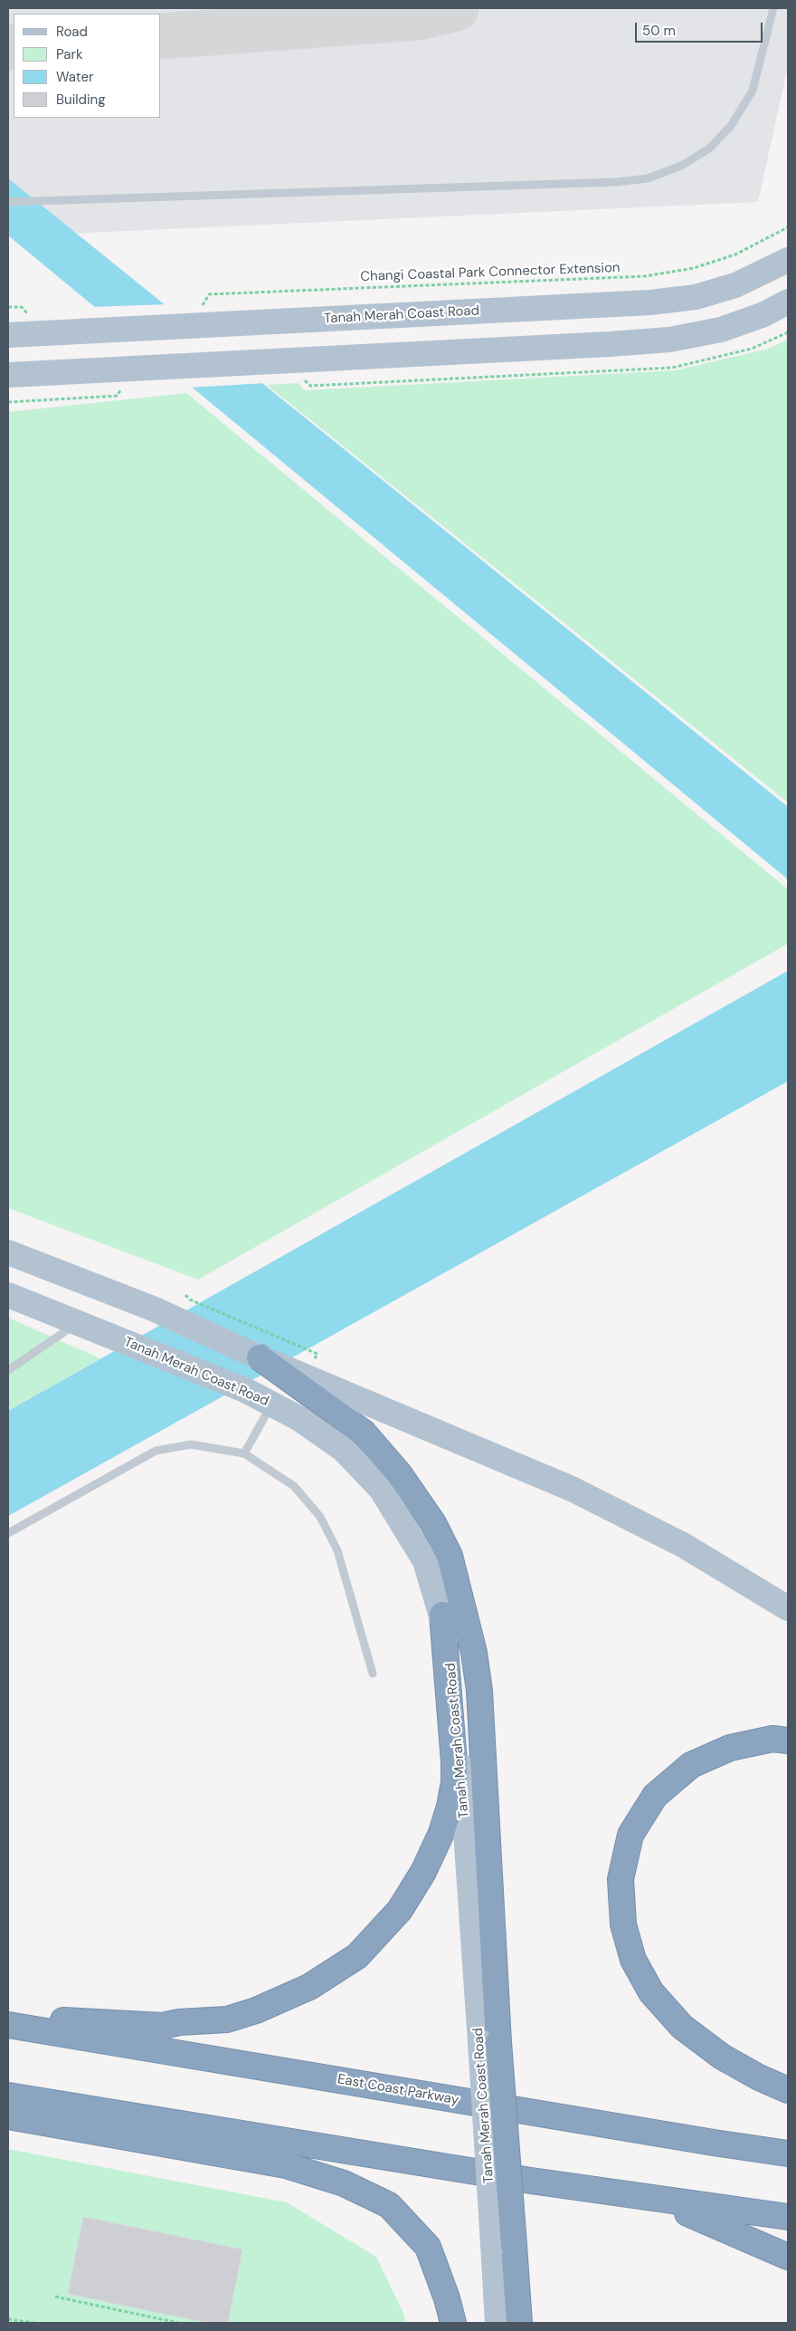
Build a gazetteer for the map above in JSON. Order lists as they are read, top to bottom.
{
  "streets": {
    "highway": ["East Coast Parkway"],
    "main road": ["Tanah Merah Coast Road"],
    "path": ["Changi Coastal Park Connector Extension"]
  },
  "legend": [
    "Road",
    "Park",
    "Water",
    "Building"
  ],
  "scale_bar": "50 m"
}
